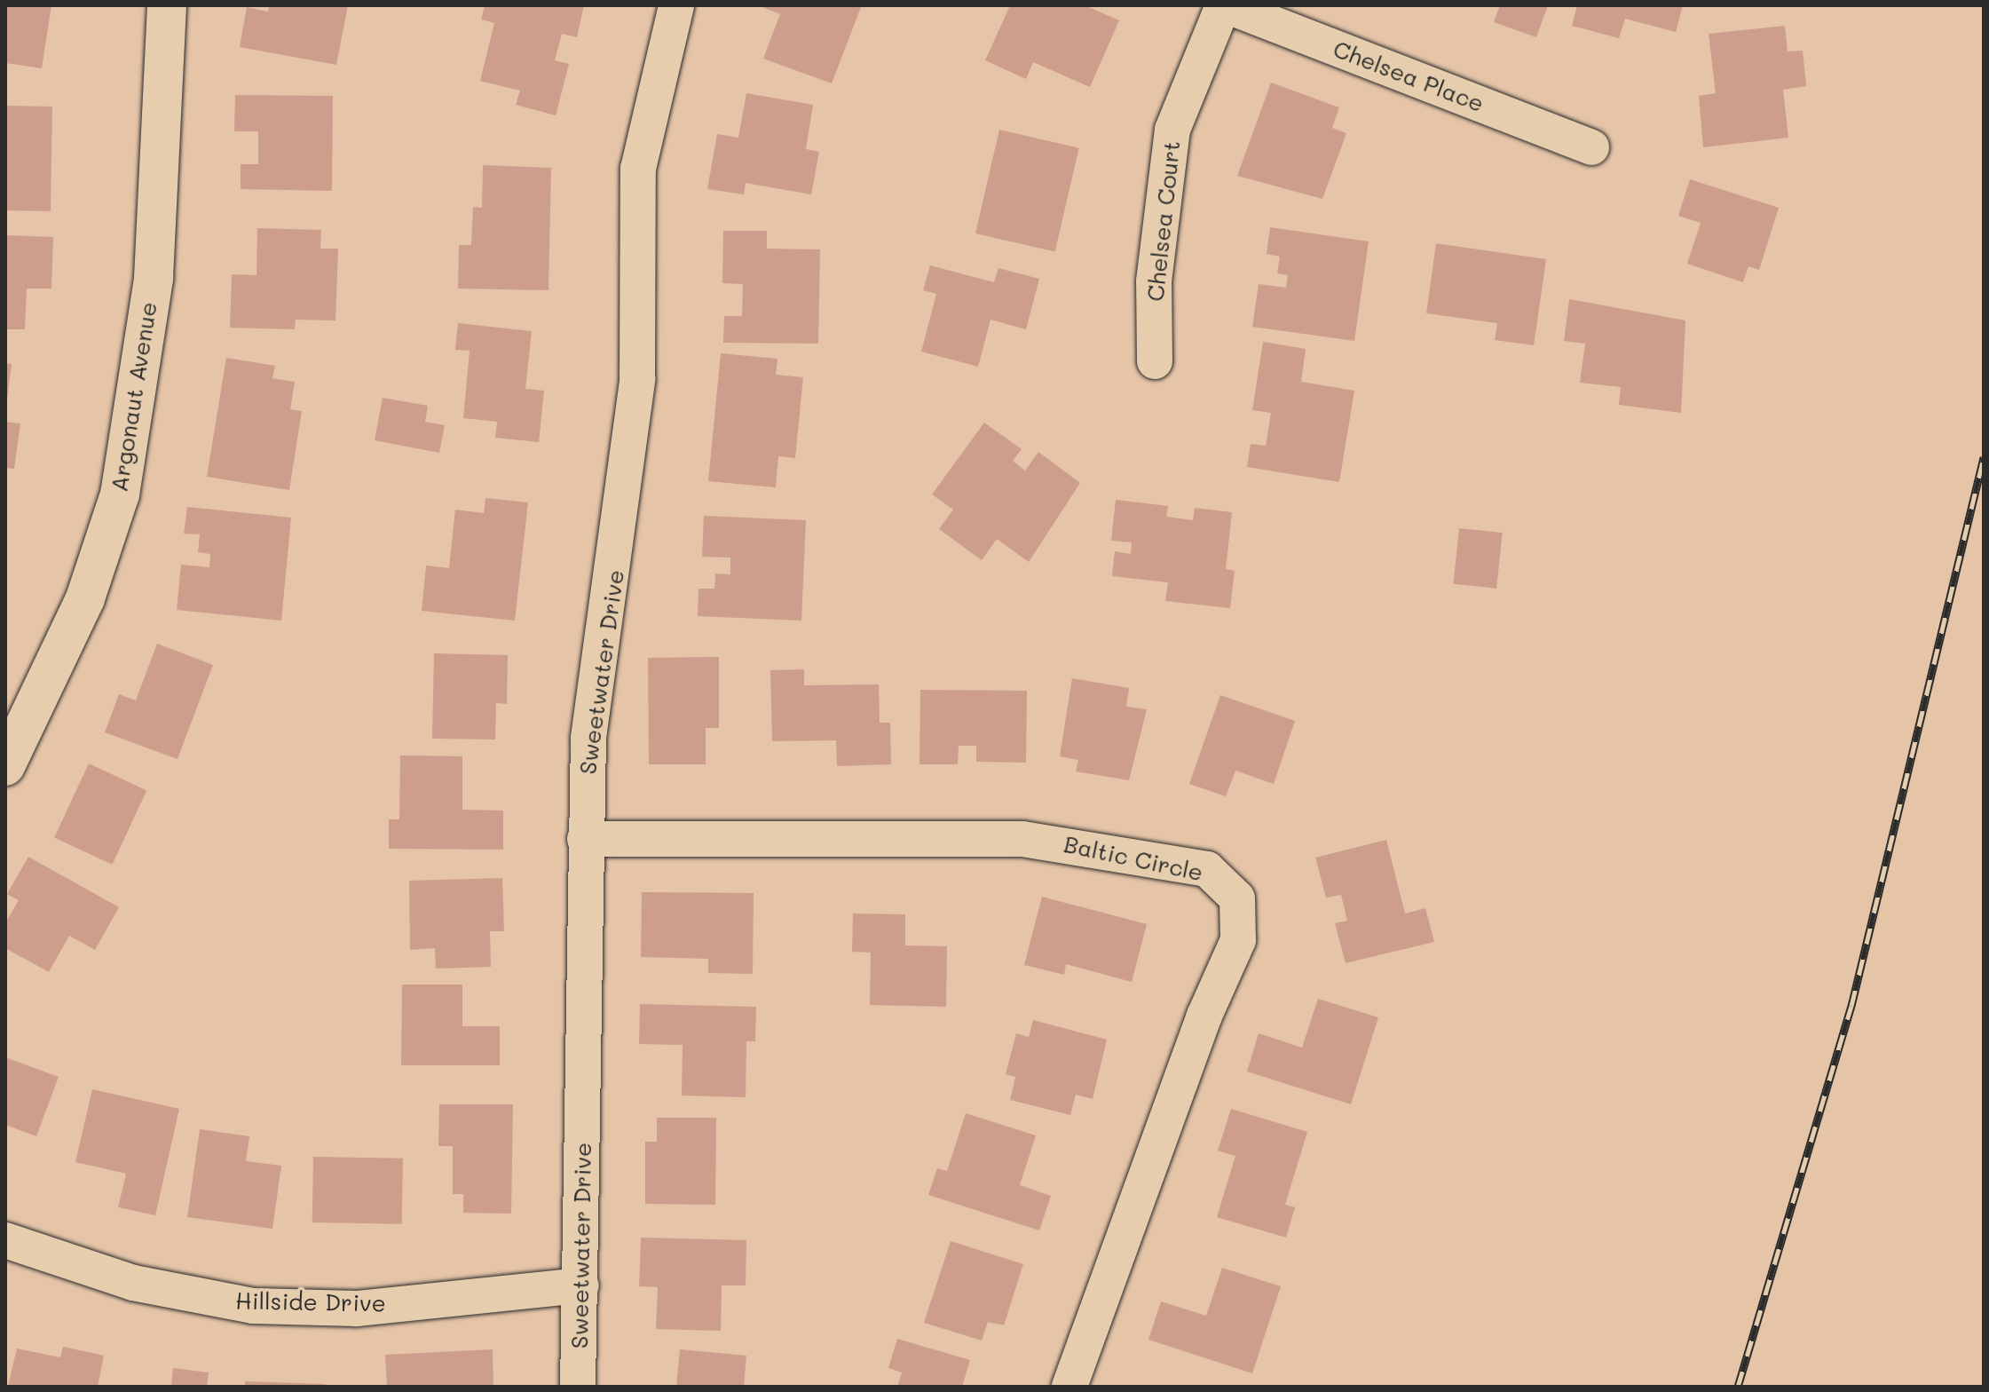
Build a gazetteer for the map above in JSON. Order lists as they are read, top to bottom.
{
  "streets": {
    "street": [
      "Chelsea Place",
      "Chelsea Court",
      "Argonaut Avenue",
      "Sweetwater Drive",
      "Baltic Circle",
      "Hillside Drive"
    ]
  },
  "crossings": [
    ["Chelsea Place", "Chelsea Court"],
    ["Sweetwater Drive", "Baltic Circle"],
    ["Sweetwater Drive", "Hillside Drive"]
  ]
}
